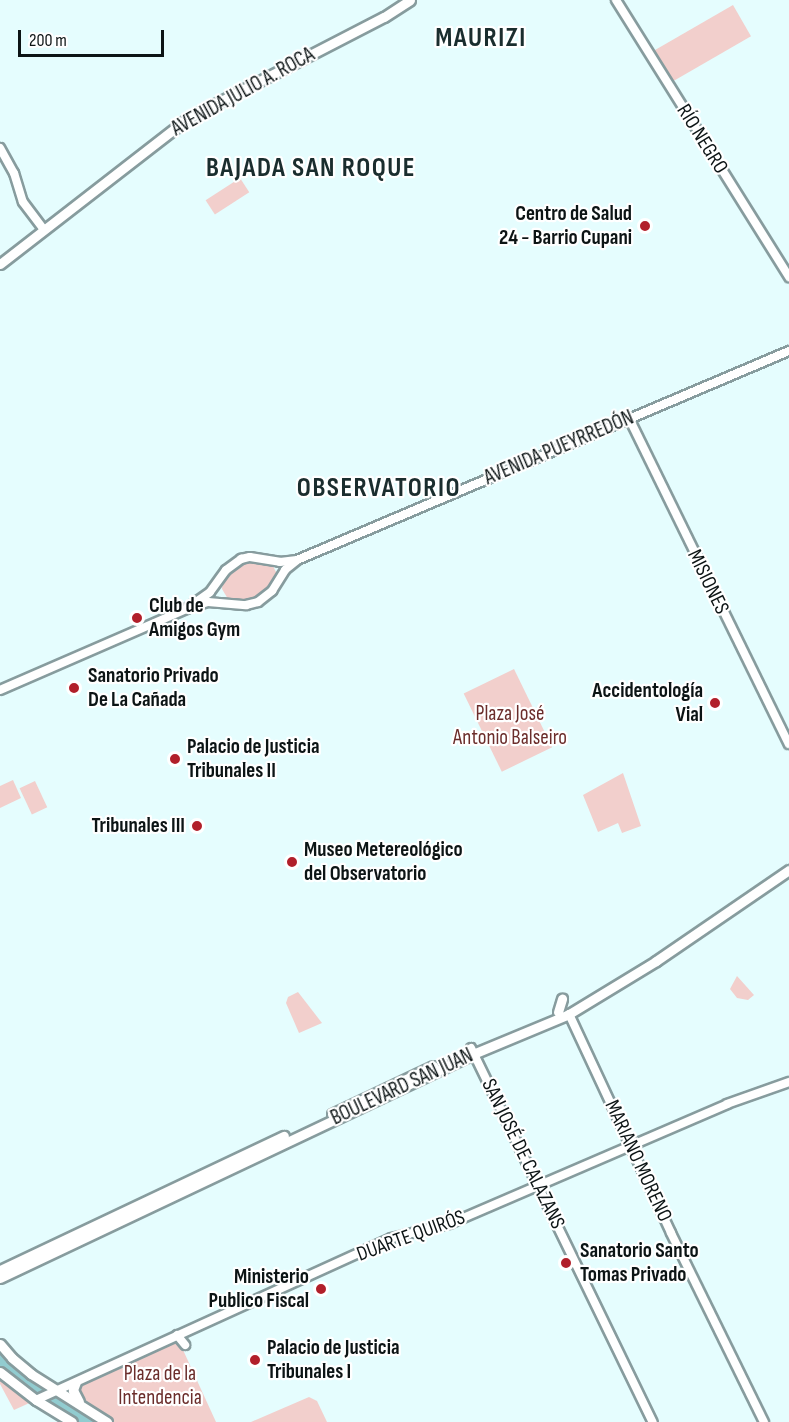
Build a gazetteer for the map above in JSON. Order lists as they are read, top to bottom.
{
  "streets": {
    "main road": [
      "AVENIDA JULIO A. ROCA",
      "RÍO NEGRO",
      "AVENIDA PUEYRREDÓN",
      "MISIONES",
      "BOULEVARD SAN JUAN",
      "SAN JOSÉ DE CALAZANS",
      "MARIANO MORENO",
      "DUARTE QUIRÓS"
    ]
  },
  "crossings": [
    ["AVENIDA PUEYRREDÓN", "MISIONES"],
    ["BOULEVARD SAN JUAN", "SAN JOSÉ DE CALAZANS"],
    ["BOULEVARD SAN JUAN", "MARIANO MORENO"],
    ["SAN JOSÉ DE CALAZANS", "DUARTE QUIRÓS"],
    ["MARIANO MORENO", "DUARTE QUIRÓS"]
  ],
  "districts": ["MAURIZI", "BAJADA SAN ROQUE", "OBSERVATORIO"],
  "parks": ["Plaza José Antonio Balseiro", "Plaza de la Intendencia"],
  "places": [
    "Centro de Salud 24 - Barrio Cupani",
    "Club de Amigos Gym",
    "Sanatorio Privado De La Cañada",
    "Accidentología Vial",
    "Palacio de Justicia Tribunales II",
    "Tribunales III",
    "Museo Metereológico del Observatorio",
    "Sanatorio Santo Tomas Privado",
    "Ministerio Publico Fiscal",
    "Palacio de Justicia Tribunales I"
  ],
  "scale_bar": "200 m"
}
